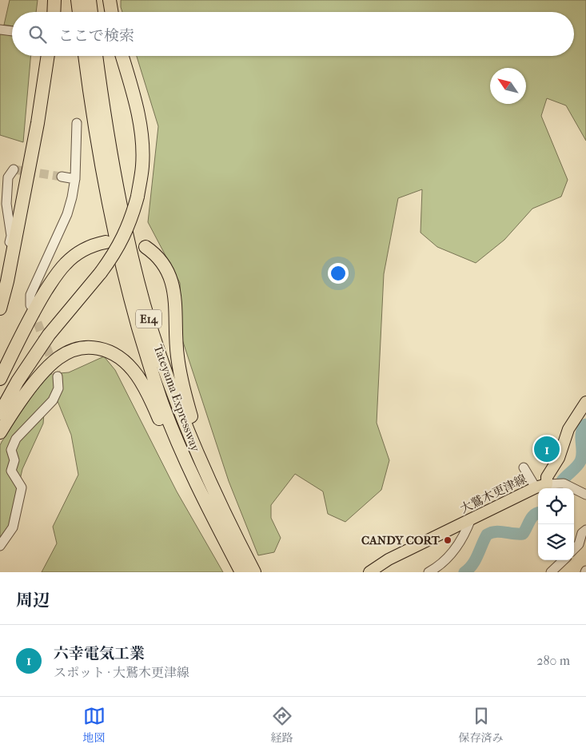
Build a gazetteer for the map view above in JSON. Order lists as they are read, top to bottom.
{
  "streets": {
    "highway": ["E14", "Tateyama Expressway"],
    "main road": ["大鷲木更津線"]
  },
  "places": ["CANDY CORT"],
  "north": "top left",
  "page": {
    "search": "ここで検索",
    "pins": "1",
    "heading": "周辺",
    "list": [
      {
        "mark": "1",
        "name": "六幸電気工業",
        "note": "スポット · 大鷲木更津線",
        "value": "280 m"
      }
    ],
    "nav": ["地図", "経路", "保存済み"]
  }
}
